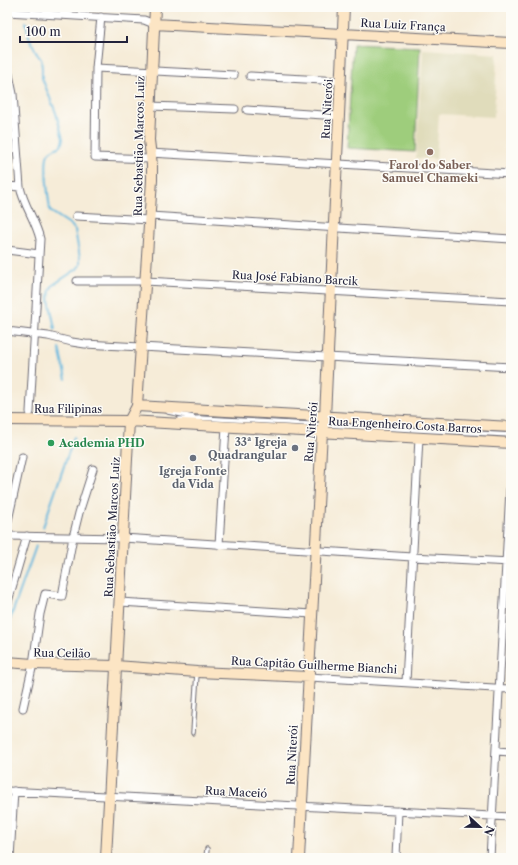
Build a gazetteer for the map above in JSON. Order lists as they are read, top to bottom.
{
  "streets": {
    "main road": [
      "Rua Luiz França",
      "Rua Niterói",
      "Rua Sebastião Marcos Luiz",
      "Rua Filipinas",
      "Rua Engenheiro Costa Barros",
      "Rua Ceilão",
      "Rua Capitão Guilherme Bianchi"
    ],
    "street": ["Rua José Fabiano Barcik", "Rua Maceió"]
  },
  "crossings": [
    ["Rua Luiz França", "Rua Niterói"],
    ["Rua Luiz França", "Rua Sebastião Marcos Luiz"],
    ["Rua Niterói", "Rua José Fabiano Barcik"],
    ["Rua Niterói", "Rua Engenheiro Costa Barros"],
    ["Rua Niterói", "Rua Capitão Guilherme Bianchi"],
    ["Rua Niterói", "Rua Maceió"],
    ["Rua Sebastião Marcos Luiz", "Rua José Fabiano Barcik"],
    ["Rua Sebastião Marcos Luiz", "Rua Filipinas"],
    ["Rua Sebastião Marcos Luiz", "Rua Engenheiro Costa Barros"],
    ["Rua Sebastião Marcos Luiz", "Rua Ceilão"],
    ["Rua Sebastião Marcos Luiz", "Rua Capitão Guilherme Bianchi"],
    ["Rua Sebastião Marcos Luiz", "Rua Maceió"],
    ["Rua Filipinas", "Rua Engenheiro Costa Barros"],
    ["Rua Ceilão", "Rua Capitão Guilherme Bianchi"]
  ],
  "places": [
    "Farol do Saber Samuel Chameki",
    "Academia PHD",
    "33ª Igreja Quadrangular",
    "Igreja Fonte da Vida"
  ],
  "scale_bar": "100 m",
  "north": "right"
}
